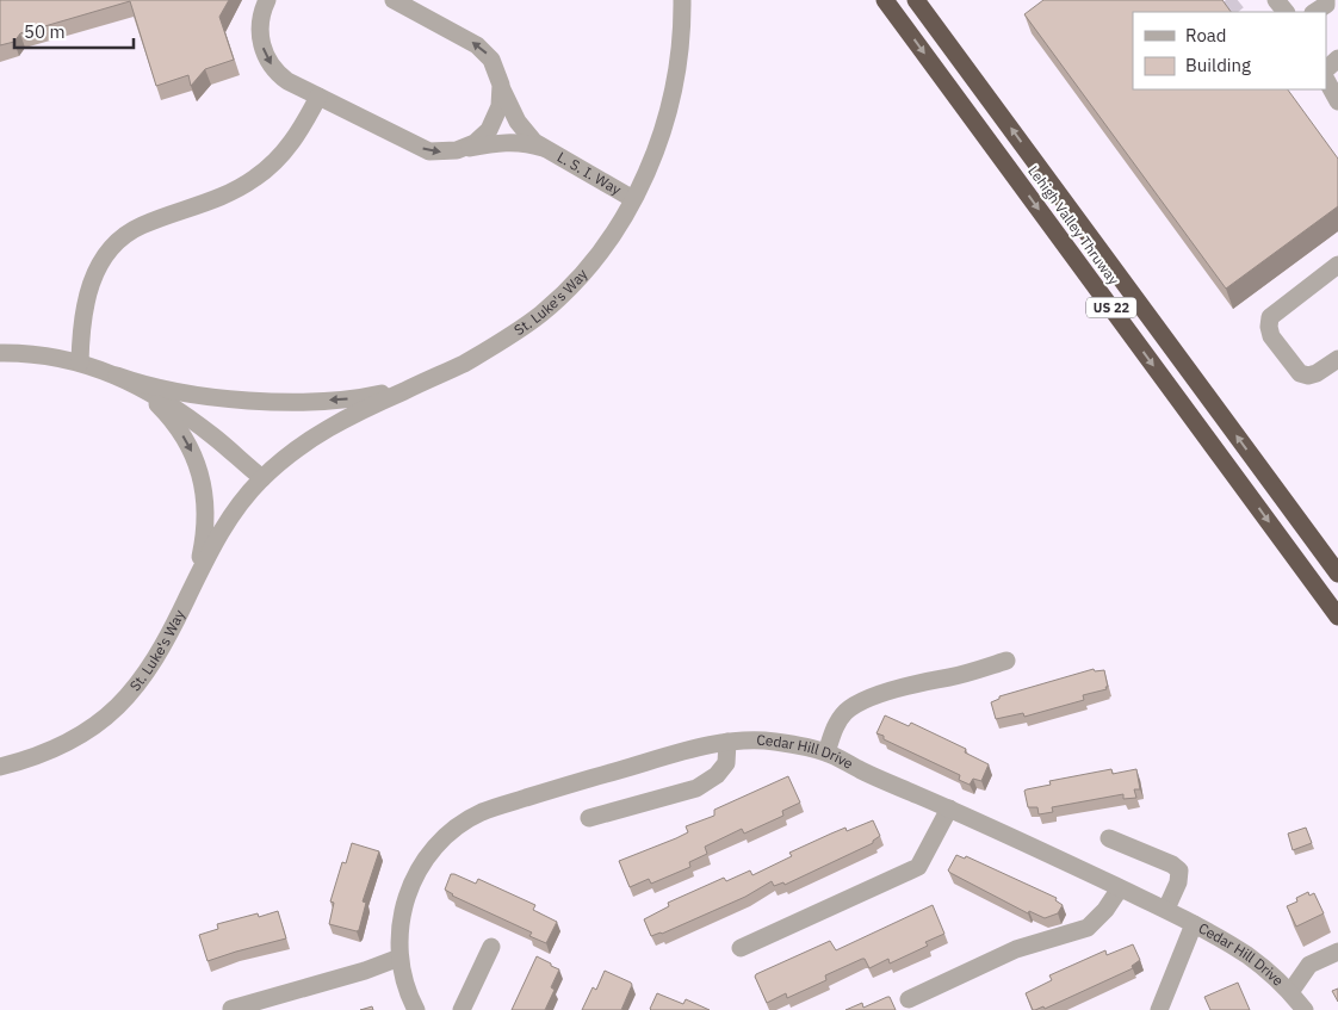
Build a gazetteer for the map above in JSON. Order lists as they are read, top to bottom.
{
  "streets": {
    "highway": ["Lehigh Valley Thruway", "US 22"],
    "street": ["L. S. I. Way", "St. Luke's Way", "Cedar Hill Drive"]
  },
  "crossings": [
    ["L. S. I. Way", "St. Luke's Way"]
  ],
  "legend": ["Road", "Building"],
  "scale_bar": "50 m"
}
